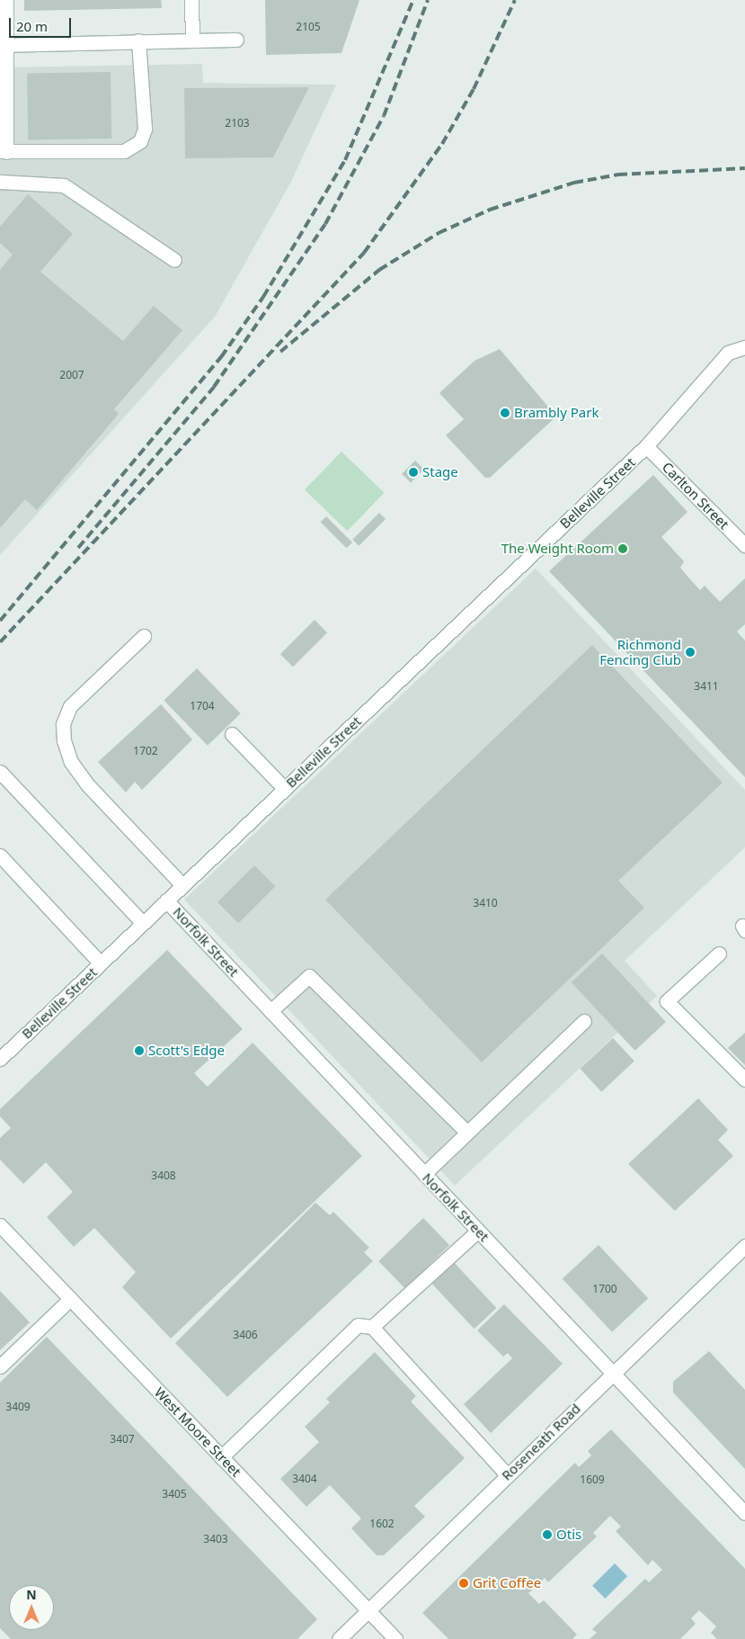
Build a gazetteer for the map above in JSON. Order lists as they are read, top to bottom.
{
  "streets": {
    "street": [
      "Belleville Street",
      "Carlton Street",
      "Norfolk Street",
      "West Moore Street",
      "Roseneath Road"
    ]
  },
  "crossings": [
    ["Belleville Street", "Carlton Street"],
    ["Belleville Street", "Norfolk Street"],
    ["Norfolk Street", "Roseneath Road"],
    ["West Moore Street", "Roseneath Road"]
  ],
  "places": [
    "Brambly Park",
    "Stage",
    "The Weight Room",
    "Richmond Fencing Club",
    "Scott's Edge",
    "Otis",
    "Grit Coffee"
  ],
  "house_numbers": [
    "2105",
    "2103",
    "2007",
    "3411",
    "1704",
    "1702",
    "3410",
    "3408",
    "1700",
    "3406",
    "3409",
    "3407",
    "3404",
    "1609",
    "3405",
    "1602",
    "3403"
  ],
  "scale_bar": "20 m",
  "north": "top"
}
